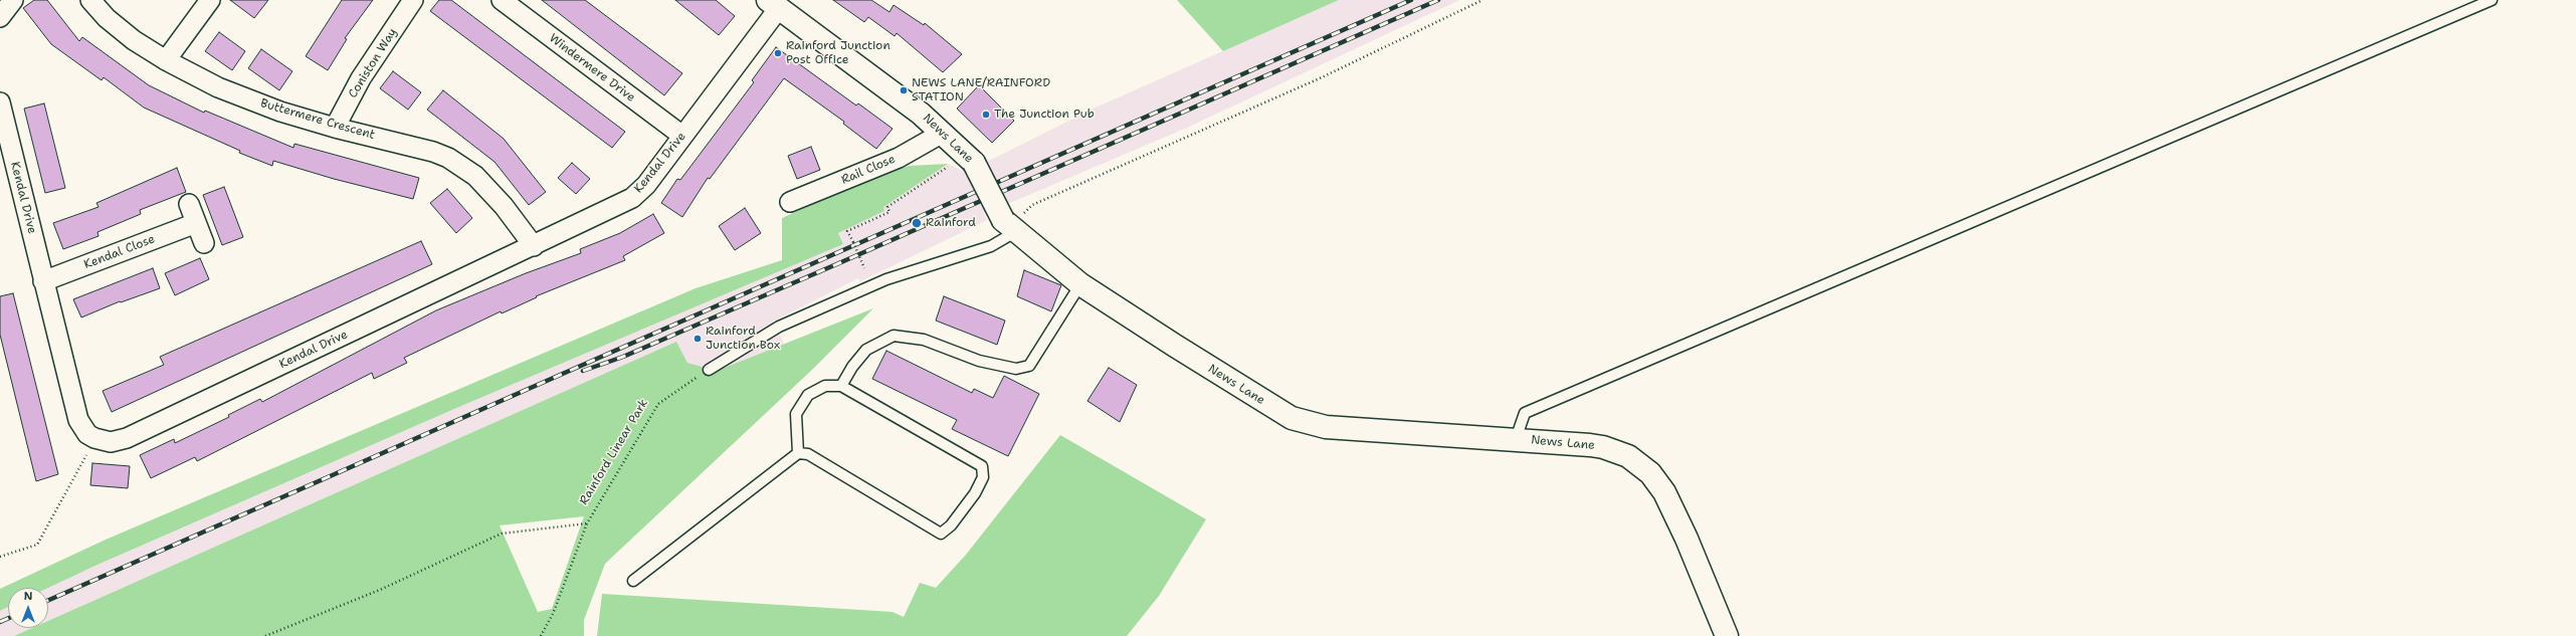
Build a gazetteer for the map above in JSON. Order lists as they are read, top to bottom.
{
  "streets": {
    "street": [
      "Coniston Way",
      "Windermere Drive",
      "Buttermere Crescent",
      "News Lane",
      "Kendal Drive",
      "Rail Close",
      "Kendal Close"
    ],
    "path": ["Rainford Linear Park"]
  },
  "crossings": [
    ["Coniston Way", "Buttermere Crescent"],
    ["Windermere Drive", "Kendal Drive"],
    ["Buttermere Crescent", "Kendal Drive"],
    ["News Lane", "Kendal Drive"],
    ["News Lane", "Rail Close"],
    ["Kendal Drive", "Kendal Close"]
  ],
  "places": [
    "Rainford Junction Post Office",
    "NEWS LANE/RAINFORD STATION",
    "The Junction Pub",
    "Rainford",
    "Rainford Junction Box"
  ],
  "north": "top"
}
